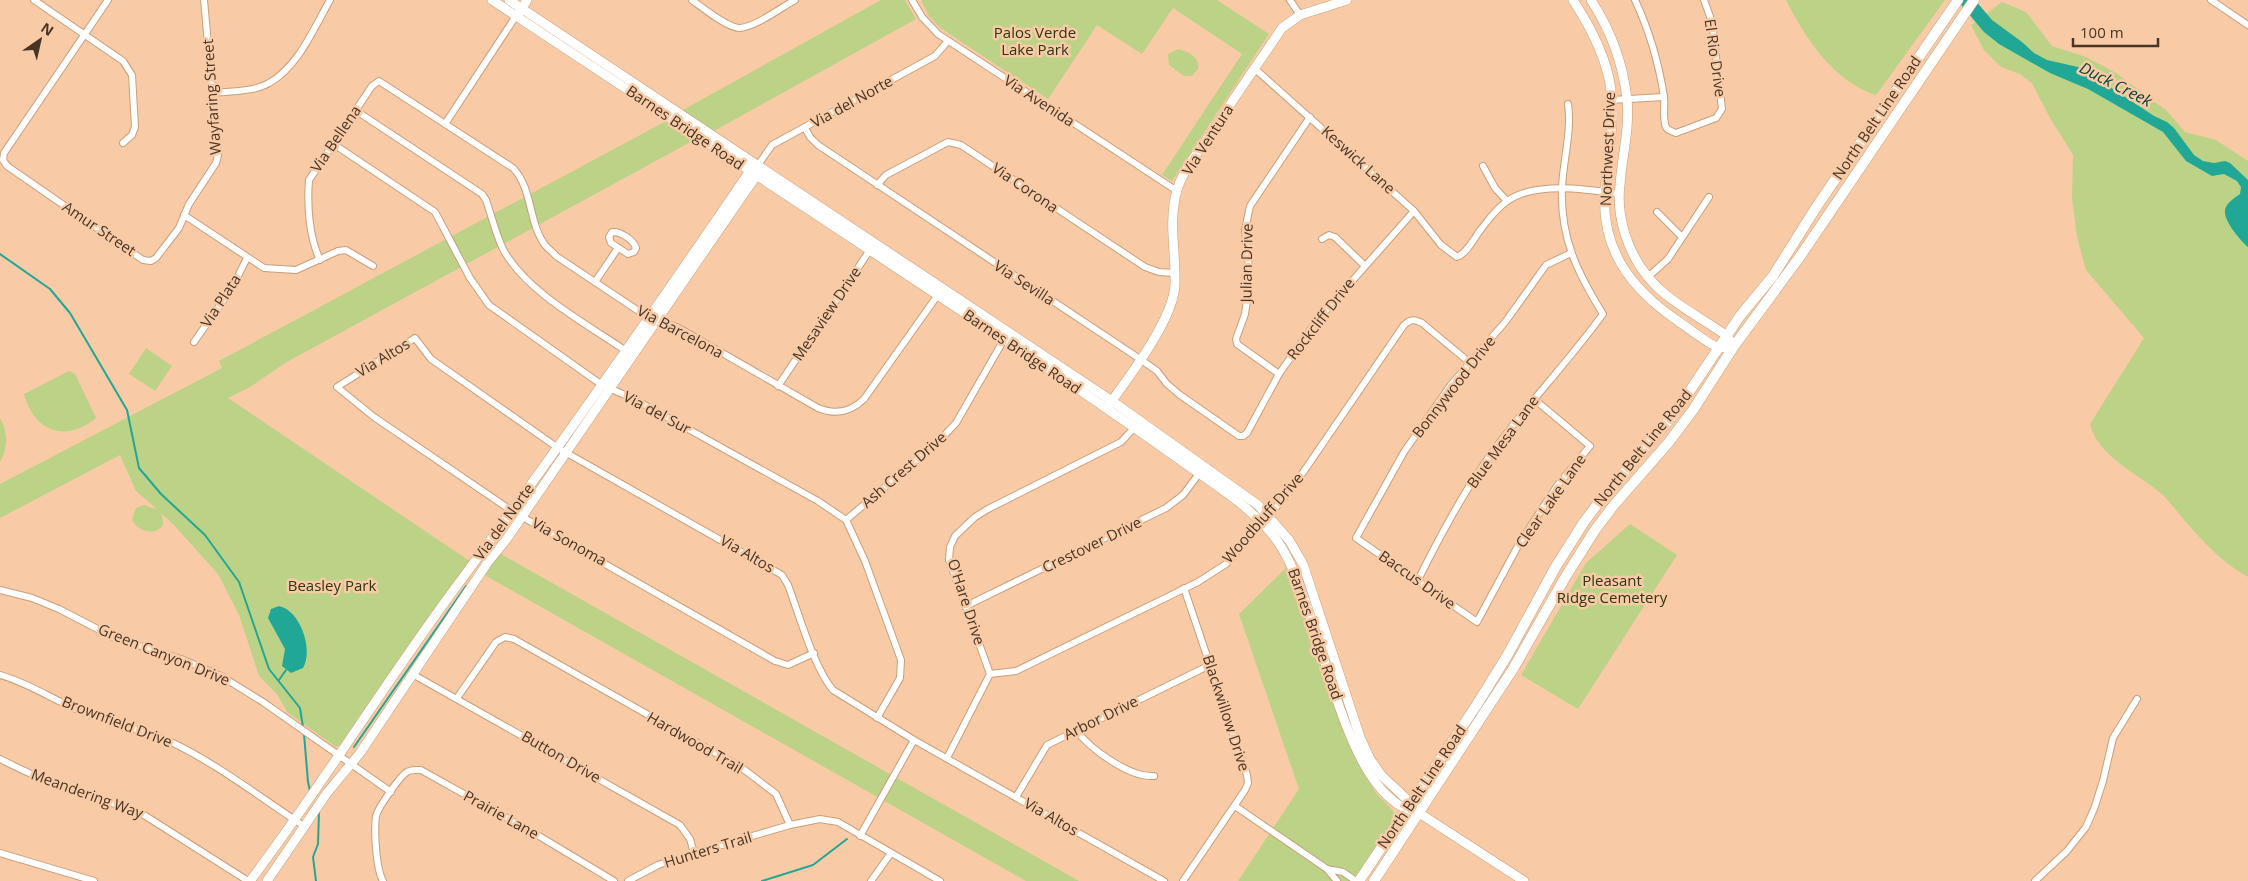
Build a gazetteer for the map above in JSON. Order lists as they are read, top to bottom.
{
  "streets": {
    "main road": [
      "Via del Norte",
      "North Belt Line Road",
      "Barnes Bridge Road",
      "Via Ventura",
      "Northwest Drive"
    ],
    "street": [
      "El Rio Drive",
      "Wayfaring Street",
      "Via Avenida",
      "Via Bellena",
      "Keswick Lane",
      "Via Corona",
      "Amur Street",
      "Julian Drive",
      "Via Sevilla",
      "Via Plata",
      "Mesaview Drive",
      "Rockcliff Drive",
      "Via Barcelona",
      "Via Altos",
      "Bonnywood Drive",
      "Via del Sur",
      "Blue Mesa Lane",
      "Ash Crest Drive",
      "Clear Lake Lane",
      "Woodbluff Drive",
      "Via Sonoma",
      "Crestover Drive",
      "Baccus Drive",
      "O'Hare Drive",
      "Green Canyon Drive",
      "Blackwillow Drive",
      "Arbor Drive",
      "Brownfield Drive",
      "Hardwood Trail",
      "Button Drive",
      "Meandering Way",
      "Prairie Lane",
      "Hunters Trail"
    ]
  },
  "crossings": [
    ["Wayfaring Street", "Amur Street"],
    ["Via Avenida", "Via del Norte"],
    ["Via Avenida", "Via Ventura"],
    ["Via del Norte", "Barnes Bridge Road"],
    ["Via del Norte", "Via Sevilla"],
    ["Via del Norte", "Via Barcelona"],
    ["Via del Norte", "Via Altos"],
    ["Via del Norte", "Via del Sur"],
    ["Via del Norte", "Via Sonoma"],
    ["Via del Norte", "Green Canyon Drive"],
    ["Via del Norte", "Brownfield Drive"],
    ["Via del Norte", "Button Drive"],
    ["Via del Norte", "Meandering Way"],
    ["North Belt Line Road", "Barnes Bridge Road"],
    ["North Belt Line Road", "Northwest Drive"],
    ["Barnes Bridge Road", "Via Ventura"],
    ["Barnes Bridge Road", "Mesaview Drive"],
    ["Barnes Bridge Road", "Via Barcelona"],
    ["Barnes Bridge Road", "Ash Crest Drive"],
    ["Barnes Bridge Road", "Woodbluff Drive"],
    ["Barnes Bridge Road", "Crestover Drive"],
    ["Barnes Bridge Road", "O'Hare Drive"],
    ["Via Bellena", "Via Barcelona"],
    ["Via Bellena", "Via del Sur"],
    ["Via Ventura", "Keswick Lane"],
    ["Via Ventura", "Via Corona"],
    ["Via Ventura", "Via Sevilla"],
    ["Keswick Lane", "Julian Drive"],
    ["Keswick Lane", "Rockcliff Drive"],
    ["Via Corona", "Via Sevilla"],
    ["Julian Drive", "Rockcliff Drive"],
    ["Via Sevilla", "Rockcliff Drive"],
    ["Mesaview Drive", "Via Barcelona"],
    ["Via Altos", "Via Sonoma"],
    ["Via Altos", "Arbor Drive"],
    ["Bonnywood Drive", "Blue Mesa Lane"],
    ["Bonnywood Drive", "Woodbluff Drive"],
    ["Bonnywood Drive", "Baccus Drive"],
    ["Via del Sur", "Ash Crest Drive"],
    ["Blue Mesa Lane", "Clear Lake Lane"],
    ["Blue Mesa Lane", "Baccus Drive"],
    ["Clear Lake Lane", "Baccus Drive"],
    ["Woodbluff Drive", "O'Hare Drive"],
    ["Woodbluff Drive", "Blackwillow Drive"],
    ["Crestover Drive", "O'Hare Drive"],
    ["Blackwillow Drive", "Arbor Drive"],
    ["Hardwood Trail", "Button Drive"],
    ["Hardwood Trail", "Hunters Trail"],
    ["Button Drive", "Hunters Trail"]
  ],
  "water": ["Duck Creek"],
  "parks": ["Palos Verde Lake Park", "Pleasant Ridge Cemetery", "Beasley Park"],
  "scale_bar": "100 m",
  "north": "top right"
}
